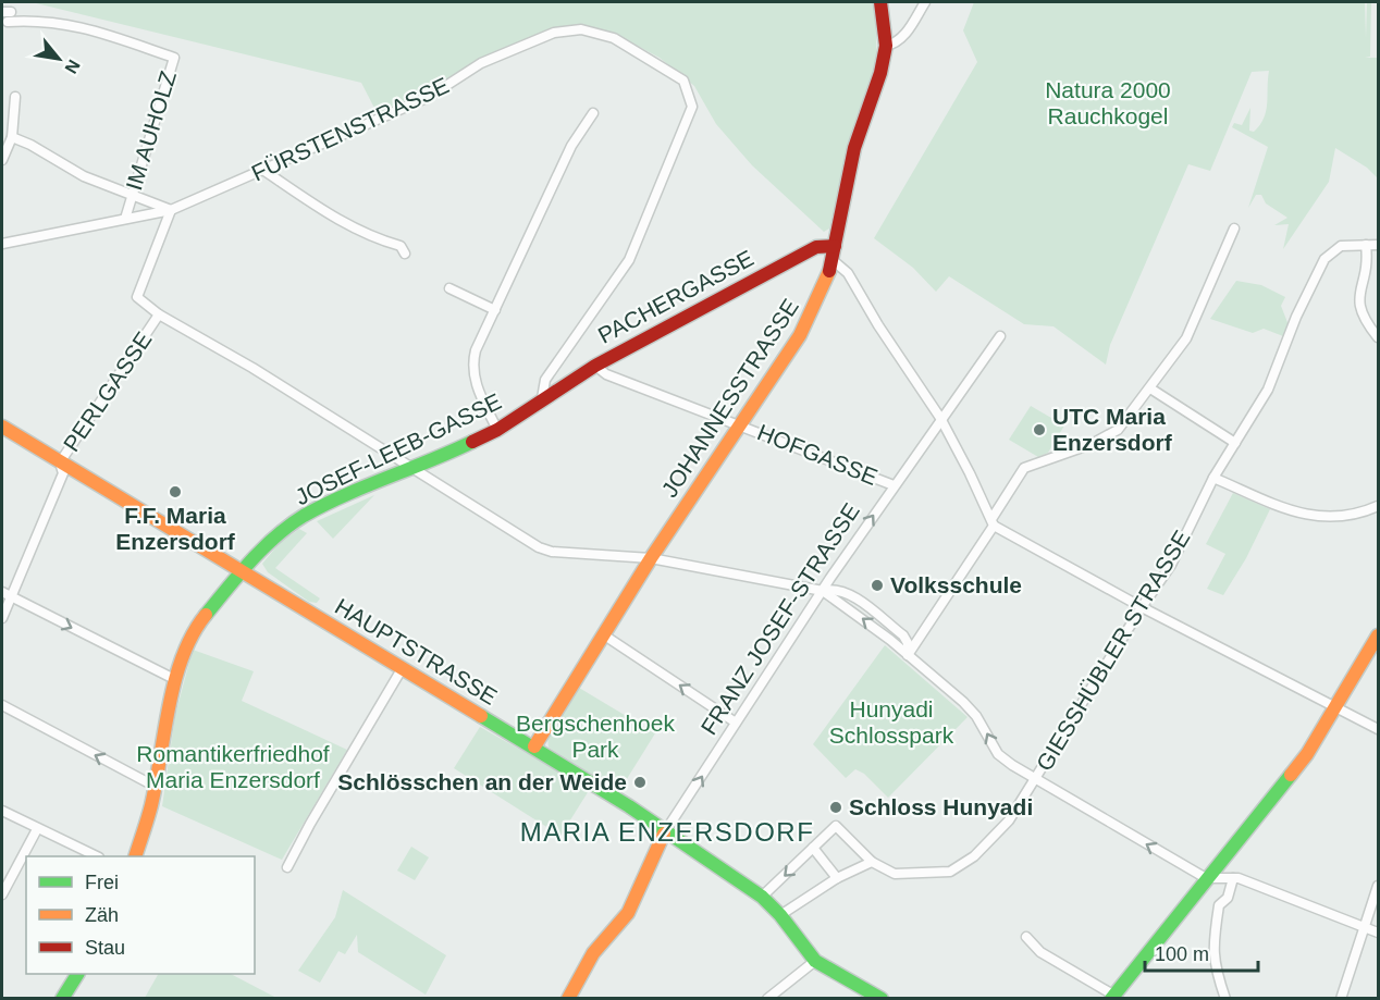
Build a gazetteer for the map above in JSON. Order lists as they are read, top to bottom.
{
  "streets": {
    "main road": [
      "PACHERGASSE",
      "JOHANNESSTRASSE",
      "JOSEF-LEEB-GASSE",
      "FRANZ JOSEF-STRASSE",
      "HAUPTSTRASSE"
    ],
    "street": [
      "FÜRSTENSTRASSE",
      "IM AUHOLZ",
      "PERLGASSE",
      "HOFGASSE",
      "GIESSHÜBLER STRASSE"
    ]
  },
  "crossings": [
    ["FÜRSTENSTRASSE", "IM AUHOLZ"],
    ["FÜRSTENSTRASSE", "PACHERGASSE"],
    ["FÜRSTENSTRASSE", "PERLGASSE"],
    ["FÜRSTENSTRASSE", "JOSEF-LEEB-GASSE"],
    ["PACHERGASSE", "JOHANNESSTRASSE"],
    ["PACHERGASSE", "JOSEF-LEEB-GASSE"],
    ["PACHERGASSE", "HOFGASSE"],
    ["PERLGASSE", "HAUPTSTRASSE"],
    ["JOHANNESSTRASSE", "HOFGASSE"],
    ["JOHANNESSTRASSE", "HAUPTSTRASSE"],
    ["JOSEF-LEEB-GASSE", "HAUPTSTRASSE"],
    ["HOFGASSE", "FRANZ JOSEF-STRASSE"],
    ["FRANZ JOSEF-STRASSE", "HAUPTSTRASSE"]
  ],
  "districts": ["MARIA ENZERSDORF"],
  "parks": [
    "Natura 2000 Rauchkogel",
    "Hunyadi Schlosspark",
    "Bergschenhoek Park",
    "Romantikerfriedhof Maria Enzersdorf"
  ],
  "places": [
    "UTC Maria Enzersdorf",
    "F.F. Maria Enzersdorf",
    "Volksschule",
    "Schlösschen an der Weide",
    "Schloss Hunyadi"
  ],
  "legend": ["Frei", "Zäh", "Stau"],
  "scale_bar": "100 m",
  "north": "bottom right"
}
